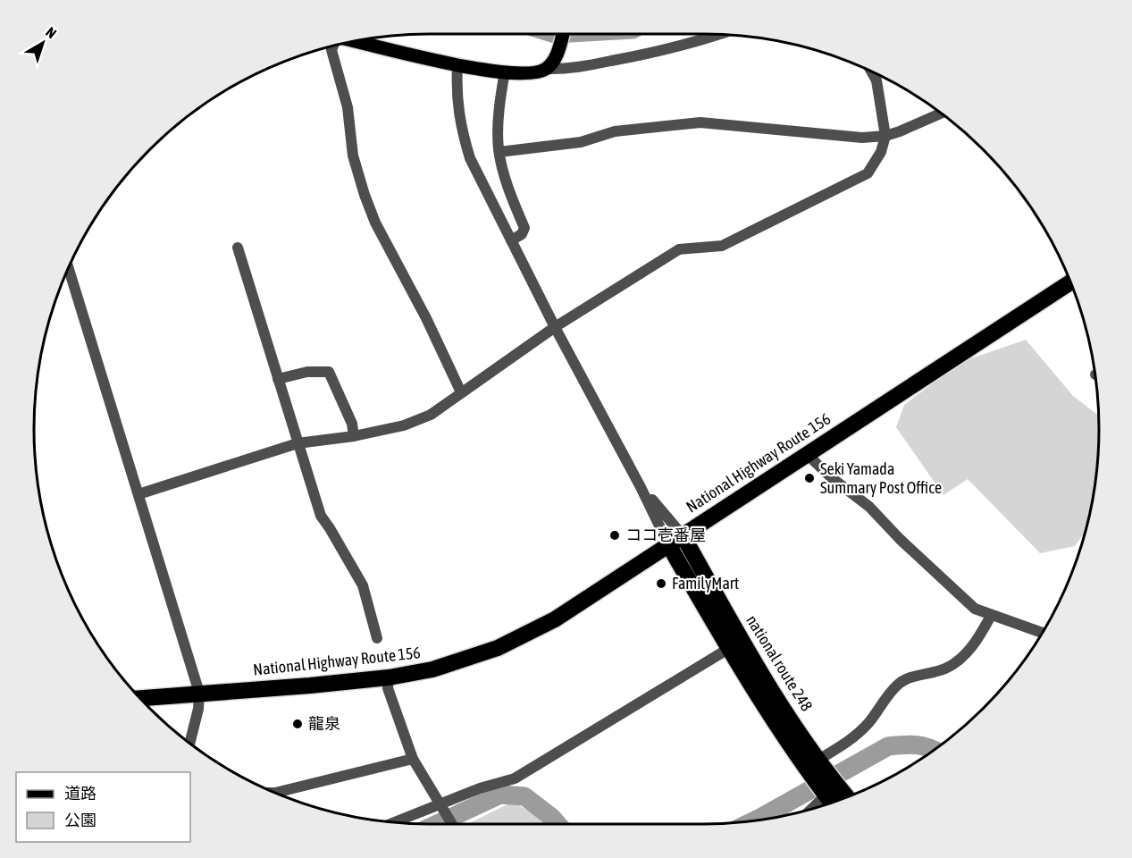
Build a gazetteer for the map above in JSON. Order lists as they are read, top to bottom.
{
  "streets": {
    "highway": ["National Highway Route 156", "national route 248"]
  },
  "crossings": [
    ["National Highway Route 156", "national route 248"]
  ],
  "places": [
    "Seki Yamada Summary Post Office",
    "ココ壱番屋",
    "FamilyMart",
    "龍泉"
  ],
  "legend": ["道路", "公園"],
  "north": "top right"
}
